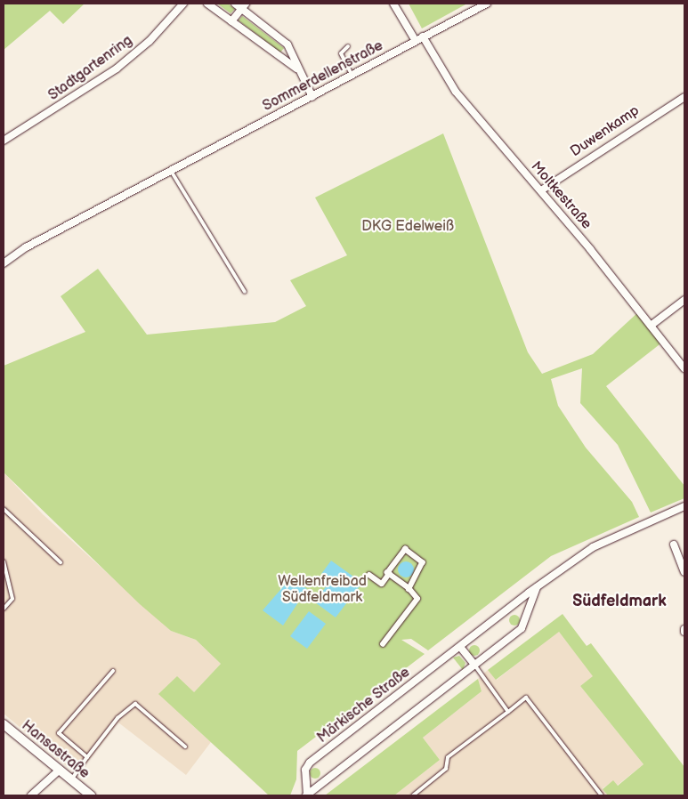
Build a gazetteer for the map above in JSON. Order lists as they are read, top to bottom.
{
  "streets": {
    "street": [
      "Stadtgartenring",
      "Sommerdellenstraße",
      "Duwenkamp",
      "Moltkestraße",
      "Märkische Straße",
      "Hansastraße"
    ]
  },
  "crossings": [
    ["Sommerdellenstraße", "Moltkestraße"],
    ["Duwenkamp", "Moltkestraße"]
  ],
  "districts": ["Südfeldmark"],
  "parks": ["DKG Edelweiß", "Wellenfreibad Südfeldmark"]
}
